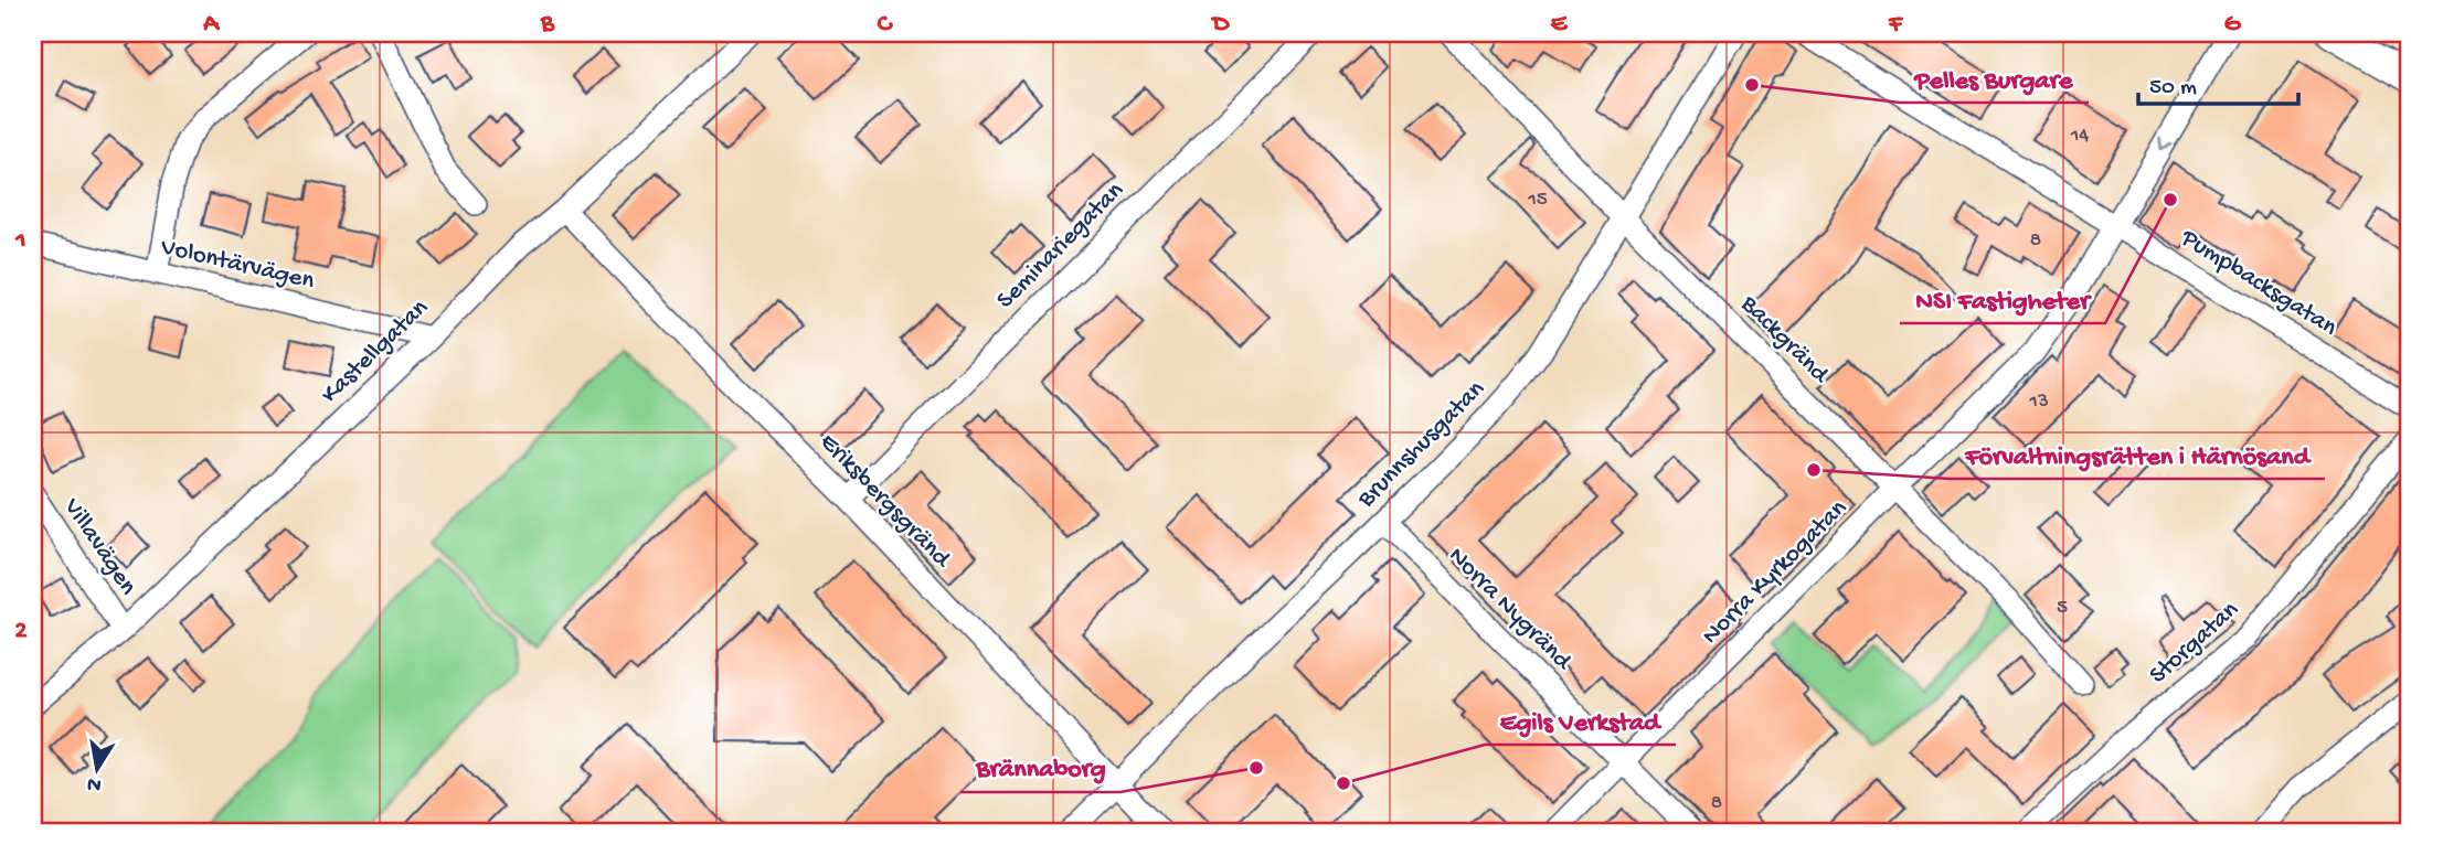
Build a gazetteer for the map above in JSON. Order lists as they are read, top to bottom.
{
  "streets": {
    "street": [
      "Seminariegatan",
      "Volontärvägen",
      "Pumpbacksgatan",
      "Backgränd",
      "Kastellgatan",
      "Brunnshusgatan",
      "Eriksbergsgränd",
      "Villavägen",
      "Norra Kyrkogatan",
      "Norra Nygränd",
      "Storgatan"
    ]
  },
  "crossings": [
    ["Seminariegatan", "Eriksbergsgränd"],
    ["Volontärvägen", "Kastellgatan"],
    ["Pumpbacksgatan", "Norra Kyrkogatan"],
    ["Backgränd", "Brunnshusgatan"],
    ["Backgränd", "Norra Kyrkogatan"],
    ["Kastellgatan", "Eriksbergsgränd"],
    ["Kastellgatan", "Villavägen"],
    ["Brunnshusgatan", "Eriksbergsgränd"],
    ["Brunnshusgatan", "Norra Nygränd"],
    ["Norra Kyrkogatan", "Norra Nygränd"]
  ],
  "places": [
    "Pelles Burgare",
    "NSI Fastigheter",
    "Förvaltningsrätten i Härnösand",
    "Brännaborg",
    "Egils Verkstad"
  ],
  "house_numbers": [
    "14",
    "15",
    "8",
    "13",
    "5",
    "8"
  ],
  "scale_bar": "50 m",
  "north": "bottom",
  "grid": {
    "columns": [
      "A",
      "B",
      "C",
      "D",
      "E",
      "F",
      "G"
    ],
    "rows": ["1", "2"]
  }
}
